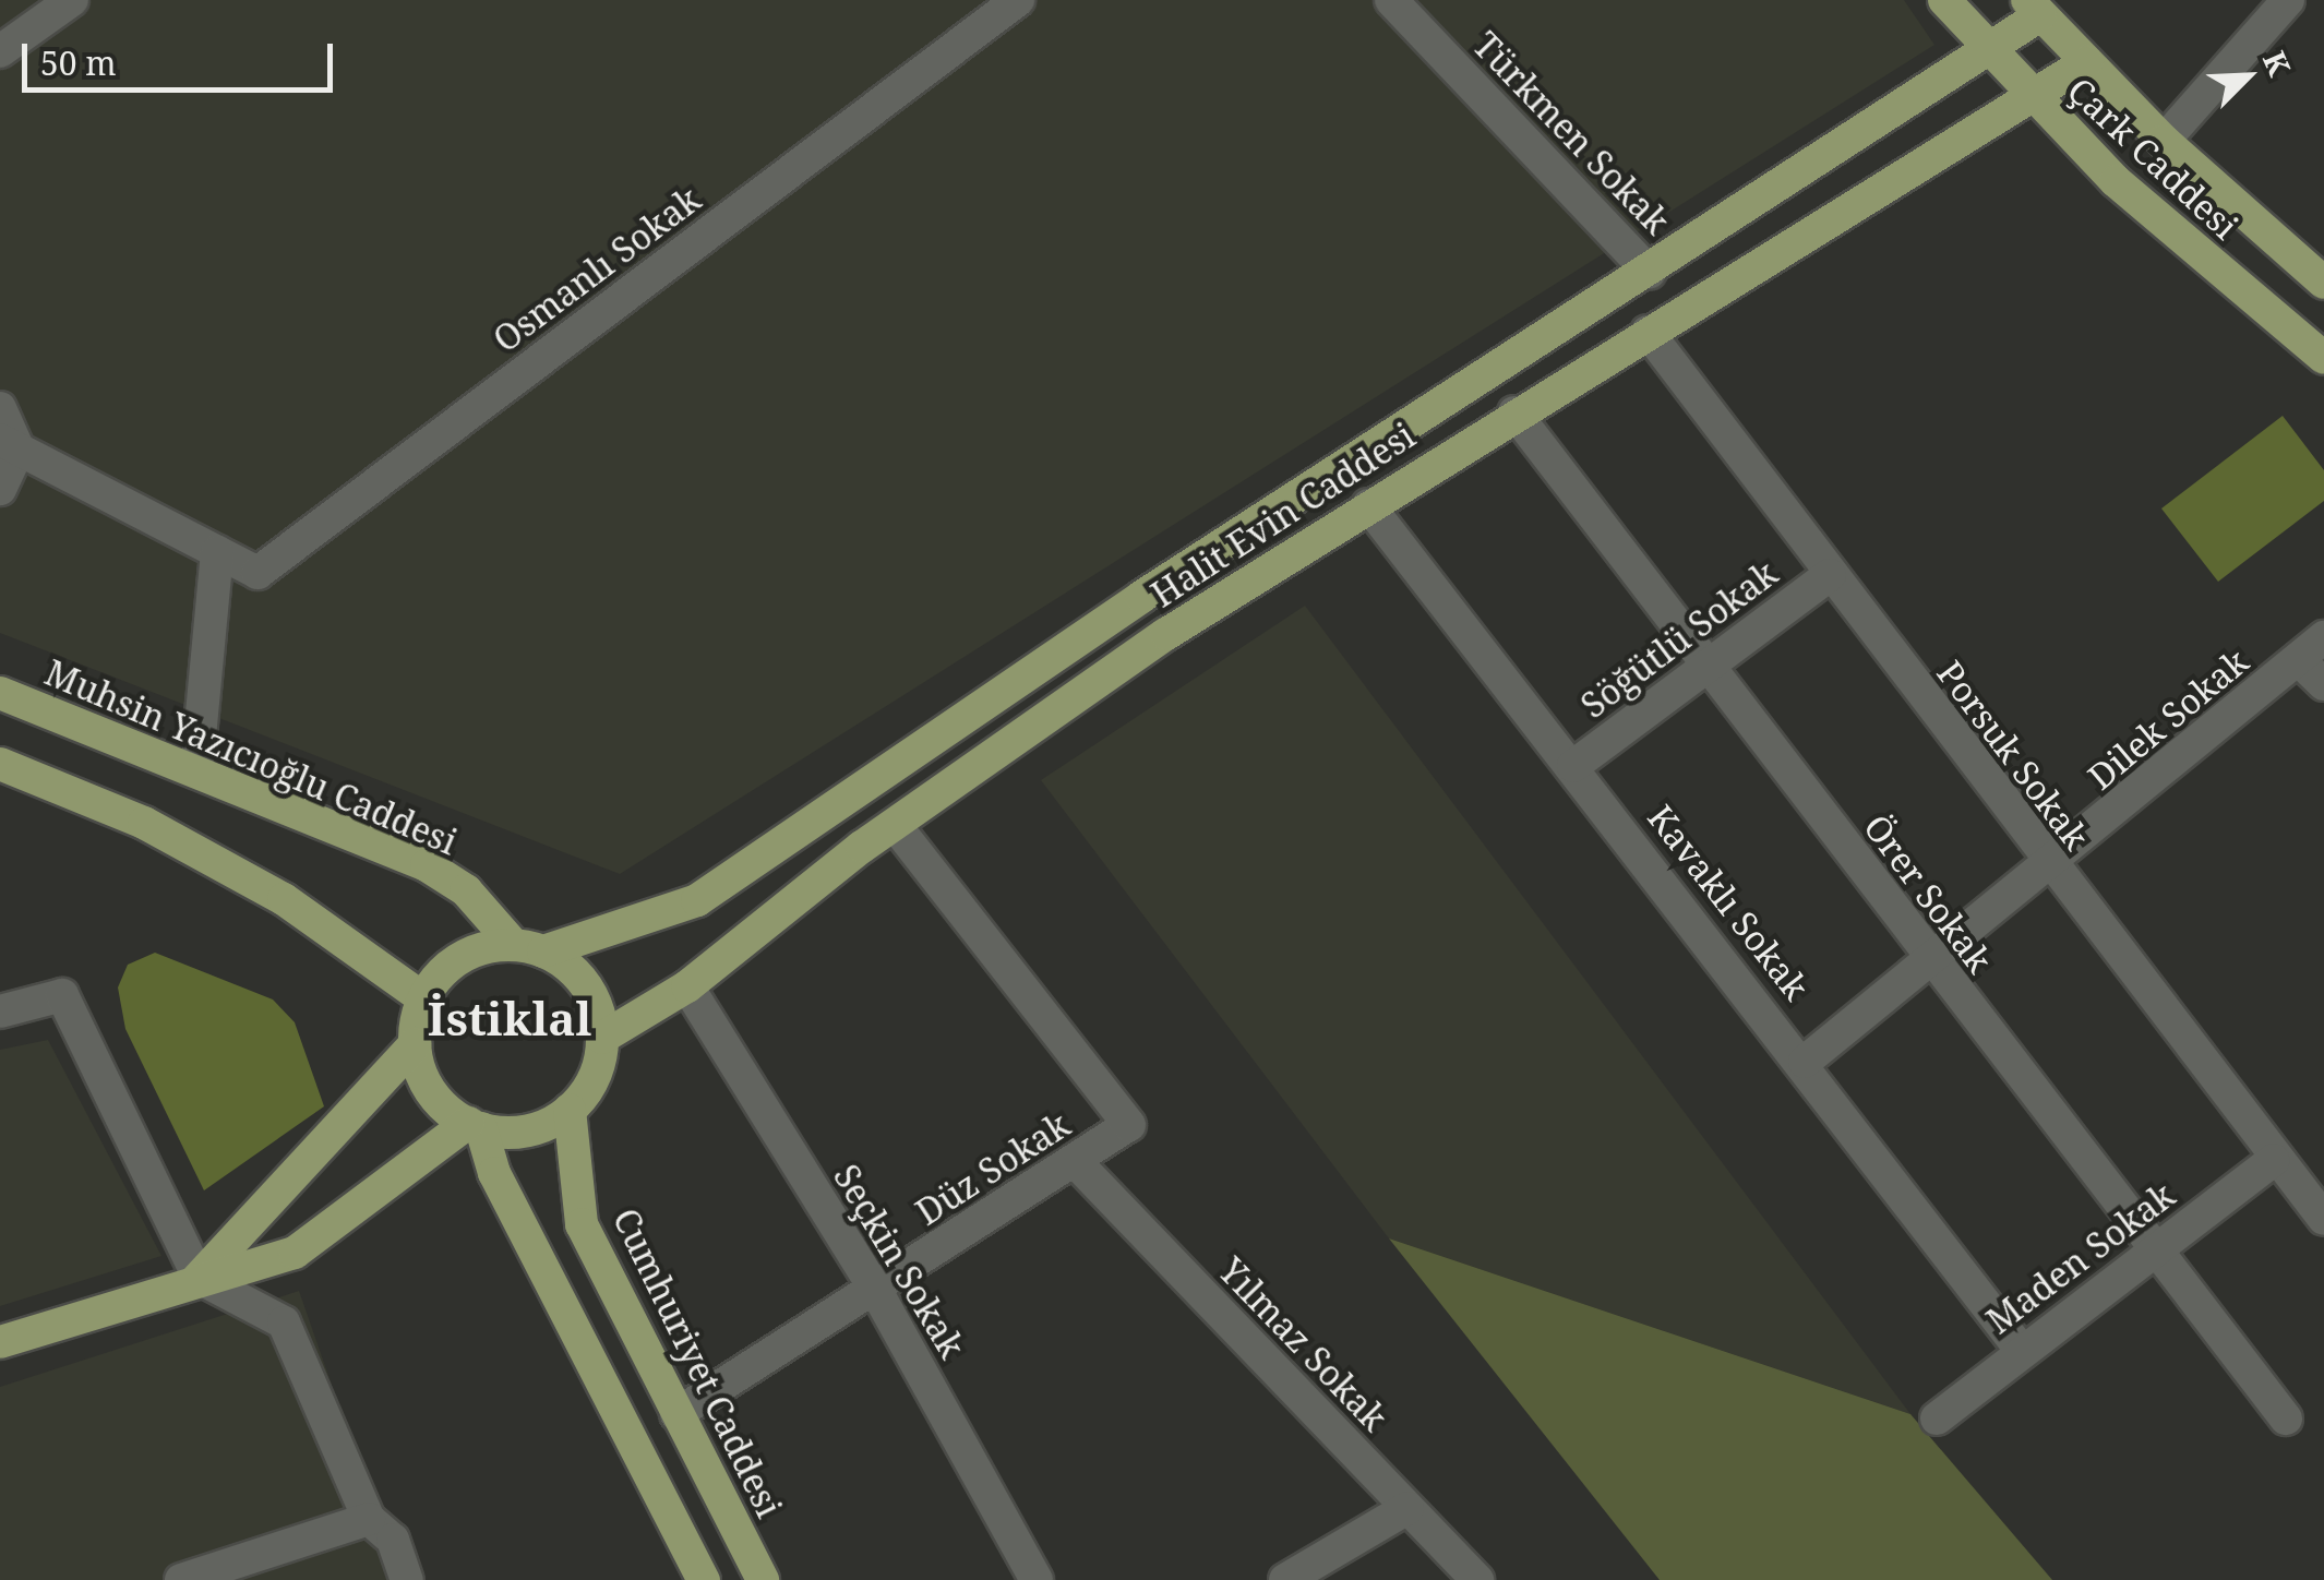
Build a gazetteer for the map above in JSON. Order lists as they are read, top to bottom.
{
  "streets": {
    "main road": [
      "Çark Caddesi",
      "Halit Evin Caddesi",
      "Muhsin Yazıcıoğlu Caddesi",
      "Cumhuriyet Caddesi"
    ],
    "street": [
      "Türkmen Sokak",
      "Osmanlı Sokak",
      "Söğütlü Sokak",
      "Dilek Sokak",
      "Porsuk Sokak",
      "Örer Sokak",
      "Kavaklı Sokak",
      "Düz Sokak",
      "Maden Sokak",
      "Seçkin Sokak",
      "Yılmaz Sokak"
    ]
  },
  "crossings": [
    ["Türkmen Sokak", "Halit Evin Caddesi"],
    ["Çark Caddesi", "Halit Evin Caddesi"],
    ["Halit Evin Caddesi", "Porsuk Sokak"],
    ["Halit Evin Caddesi", "Muhsin Yazıcıoğlu Caddesi"],
    ["Halit Evin Caddesi", "Örer Sokak"],
    ["Halit Evin Caddesi", "Kavaklı Sokak"],
    ["Halit Evin Caddesi", "Düz Sokak"],
    ["Halit Evin Caddesi", "Seçkin Sokak"],
    ["Halit Evin Caddesi", "Cumhuriyet Caddesi"],
    ["Söğütlü Sokak", "Porsuk Sokak"],
    ["Söğütlü Sokak", "Örer Sokak"],
    ["Söğütlü Sokak", "Kavaklı Sokak"],
    ["Dilek Sokak", "Porsuk Sokak"],
    ["Dilek Sokak", "Örer Sokak"],
    ["Dilek Sokak", "Kavaklı Sokak"],
    ["Porsuk Sokak", "Maden Sokak"],
    ["Muhsin Yazıcıoğlu Caddesi", "Cumhuriyet Caddesi"],
    ["Örer Sokak", "Maden Sokak"],
    ["Kavaklı Sokak", "Maden Sokak"],
    ["Düz Sokak", "Seçkin Sokak"],
    ["Düz Sokak", "Yılmaz Sokak"],
    ["Düz Sokak", "Cumhuriyet Caddesi"]
  ],
  "districts": ["İstiklal"],
  "scale_bar": "50 m",
  "north": "top right"
}
